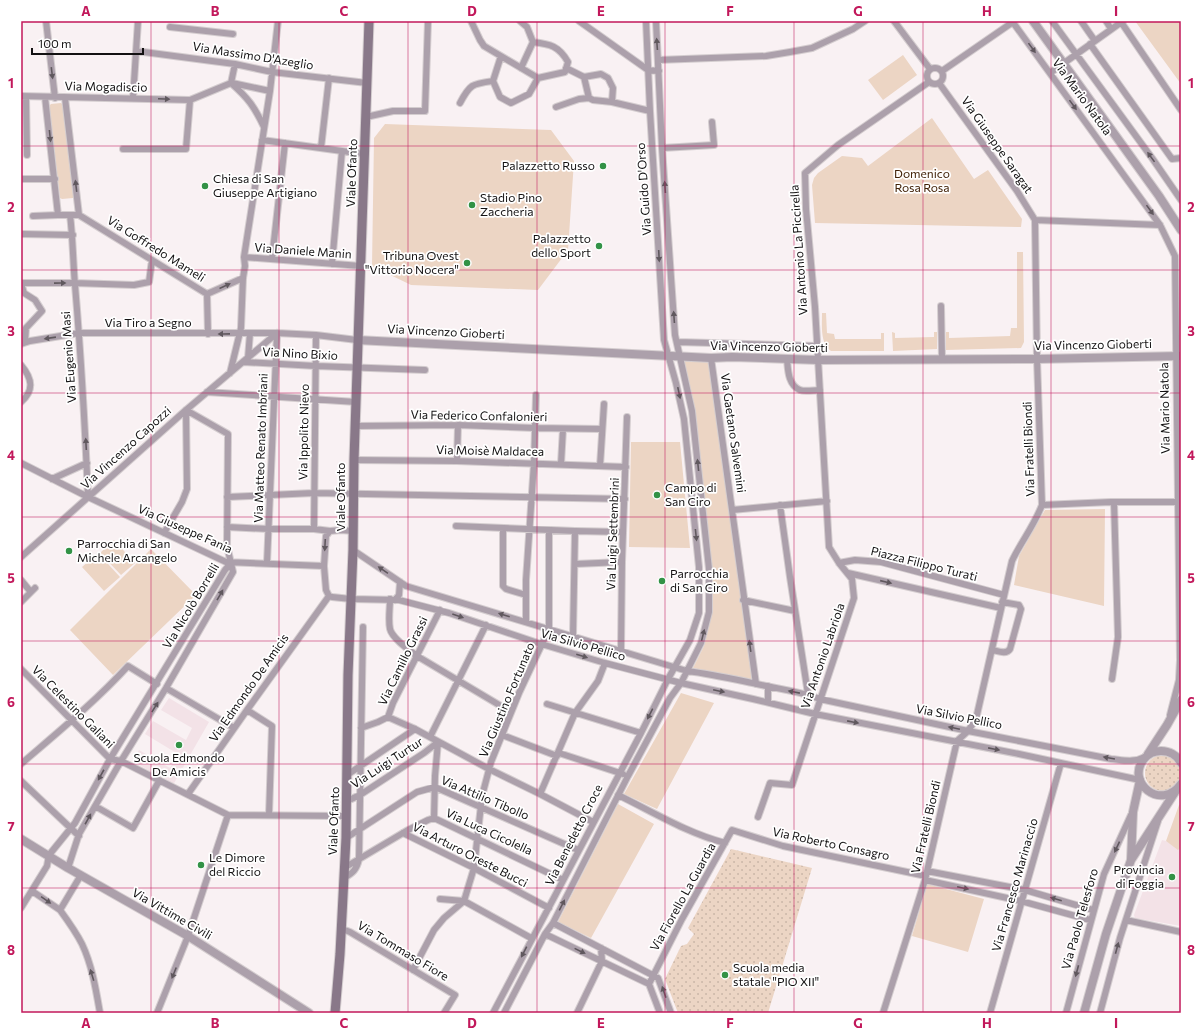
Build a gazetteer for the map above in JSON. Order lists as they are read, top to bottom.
{
  "streets": {
    "main road": ["Viale Ofanto"],
    "street": [
      "Via Massimo D'Azeglio",
      "Via Mogadiscio",
      "Via Mario Natola",
      "Via Giuseppe Saragat",
      "Via Guido D'Orso",
      "Via Goffredo Mameli",
      "Via Antonio La Piccirella",
      "Via Daniele Manin",
      "Via Tiro a Segno",
      "Via Vincenzo Gioberti",
      "Via Nino Bixio",
      "Via Eugenio Masi",
      "Via Federico Confalonieri",
      "Via Ippolito Nievo",
      "Via Gaetano Salvemini",
      "Via Vincenzo Capozzi",
      "Via Matteo Renato Imbriani",
      "Via Fratelli Biondi",
      "Via Moisè Maldacea",
      "Via Giuseppe Fania",
      "Via Luigi Settembrini",
      "Piazza Filippo Turati",
      "Via Nicolò Borrelli",
      "Via Silvio Pellico",
      "Via Antonio Labriola",
      "Via Camillo Grassi",
      "Via Edmondo De Amicis",
      "Via Giustino Fortunato",
      "Via Celestino Galiani",
      "Via Luigi Turtur",
      "Via Attilio Tibollo",
      "Via Luca Cicolella",
      "Via Benedetto Croce",
      "Via Roberto Consagro",
      "Via Arturo Oreste Bucci",
      "Via Francesco Marinaccio",
      "Via Fiorello La Guardia",
      "Via Vittime Civili",
      "Via Paolo Telesforo",
      "Via Tommaso Fiore"
    ]
  },
  "crossings": [
    ["Via Massimo D'Azeglio", "Viale Ofanto"],
    ["Via Mario Natola", "Via Vincenzo Gioberti"],
    ["Via Mario Natola", "Via Silvio Pellico"],
    ["Via Mario Natola", "Via Paolo Telesforo"],
    ["Via Giuseppe Saragat", "Via Antonio La Piccirella"],
    ["Viale Ofanto", "Via Daniele Manin"],
    ["Viale Ofanto", "Via Tiro a Segno"],
    ["Viale Ofanto", "Via Vincenzo Gioberti"],
    ["Viale Ofanto", "Via Nino Bixio"],
    ["Viale Ofanto", "Via Federico Confalonieri"],
    ["Viale Ofanto", "Via Moisè Maldacea"],
    ["Viale Ofanto", "Via Silvio Pellico"],
    ["Viale Ofanto", "Via Camillo Grassi"],
    ["Viale Ofanto", "Via Luigi Turtur"],
    ["Viale Ofanto", "Via Attilio Tibollo"],
    ["Viale Ofanto", "Via Luca Cicolella"],
    ["Viale Ofanto", "Via Tommaso Fiore"],
    ["Via Guido D'Orso", "Via Vincenzo Gioberti"],
    ["Via Goffredo Mameli", "Via Tiro a Segno"],
    ["Via Antonio La Piccirella", "Via Vincenzo Gioberti"],
    ["Via Antonio La Piccirella", "Via Antonio Labriola"],
    ["Via Tiro a Segno", "Via Vincenzo Gioberti"],
    ["Via Tiro a Segno", "Via Eugenio Masi"],
    ["Via Tiro a Segno", "Via Ippolito Nievo"],
    ["Via Tiro a Segno", "Via Vincenzo Capozzi"],
    ["Via Tiro a Segno", "Via Matteo Renato Imbriani"],
    ["Via Vincenzo Gioberti", "Via Gaetano Salvemini"],
    ["Via Vincenzo Gioberti", "Via Fratelli Biondi"],
    ["Via Vincenzo Gioberti", "Via Antonio Labriola"],
    ["Via Nino Bixio", "Via Ippolito Nievo"],
    ["Via Nino Bixio", "Via Vincenzo Capozzi"],
    ["Via Nino Bixio", "Via Matteo Renato Imbriani"],
    ["Via Eugenio Masi", "Via Vincenzo Capozzi"],
    ["Via Eugenio Masi", "Via Giuseppe Fania"],
    ["Via Federico Confalonieri", "Via Silvio Pellico"],
    ["Via Gaetano Salvemini", "Via Silvio Pellico"],
    ["Via Gaetano Salvemini", "Via Antonio Labriola"],
    ["Via Vincenzo Capozzi", "Via Matteo Renato Imbriani"],
    ["Via Vincenzo Capozzi", "Via Giuseppe Fania"],
    ["Via Matteo Renato Imbriani", "Via Giuseppe Fania"],
    ["Via Fratelli Biondi", "Piazza Filippo Turati"],
    ["Via Fratelli Biondi", "Via Silvio Pellico"],
    ["Via Fratelli Biondi", "Via Roberto Consagro"],
    ["Via Moisè Maldacea", "Via Luigi Settembrini"],
    ["Via Moisè Maldacea", "Via Silvio Pellico"],
    ["Via Giuseppe Fania", "Via Nicolò Borrelli"],
    ["Via Luigi Settembrini", "Via Silvio Pellico"],
    ["Piazza Filippo Turati", "Via Antonio Labriola"],
    ["Via Nicolò Borrelli", "Via Celestino Galiani"],
    ["Via Nicolò Borrelli", "Via Vittime Civili"],
    ["Via Silvio Pellico", "Via Antonio Labriola"],
    ["Via Silvio Pellico", "Via Camillo Grassi"],
    ["Via Silvio Pellico", "Via Edmondo De Amicis"],
    ["Via Silvio Pellico", "Via Giustino Fortunato"],
    ["Via Silvio Pellico", "Via Benedetto Croce"],
    ["Via Silvio Pellico", "Via Francesco Marinaccio"],
    ["Via Silvio Pellico", "Via Paolo Telesforo"],
    ["Via Camillo Grassi", "Via Luigi Turtur"],
    ["Via Giustino Fortunato", "Via Luigi Turtur"],
    ["Via Giustino Fortunato", "Via Attilio Tibollo"],
    ["Via Giustino Fortunato", "Via Luca Cicolella"],
    ["Via Giustino Fortunato", "Via Arturo Oreste Bucci"],
    ["Via Luigi Turtur", "Via Benedetto Croce"],
    ["Via Attilio Tibollo", "Via Benedetto Croce"],
    ["Via Luca Cicolella", "Via Benedetto Croce"],
    ["Via Luca Cicolella", "Via Arturo Oreste Bucci"],
    ["Via Benedetto Croce", "Via Arturo Oreste Bucci"],
    ["Via Roberto Consagro", "Via Francesco Marinaccio"],
    ["Via Roberto Consagro", "Via Fiorello La Guardia"],
    ["Via Roberto Consagro", "Via Paolo Telesforo"]
  ],
  "one_way": ["Via Eugenio Masi"],
  "parks": ["Domenico Rosa Rosa"],
  "places": [
    "Palazzetto Russo",
    "Chiesa di San Giuseppe Artigiano",
    "Stadio Pino Zaccheria",
    "Palazzetto dello Sport",
    "Tribuna Ovest \"Vittorio Nocera\"",
    "Campo di San Ciro",
    "Parrocchia di San Michele Arcangelo",
    "Parrocchia di San Ciro",
    "Scuola Edmondo De Amicis",
    "Le Dimore del Riccio",
    "Provincia di Foggia",
    "Scuola media statale \"PIO XII\""
  ],
  "scale_bar": "100 m",
  "grid": {
    "columns": [
      "A",
      "B",
      "C",
      "D",
      "E",
      "F",
      "G",
      "H",
      "I"
    ],
    "rows": [
      "1",
      "2",
      "3",
      "4",
      "5",
      "6",
      "7",
      "8"
    ]
  }
}
